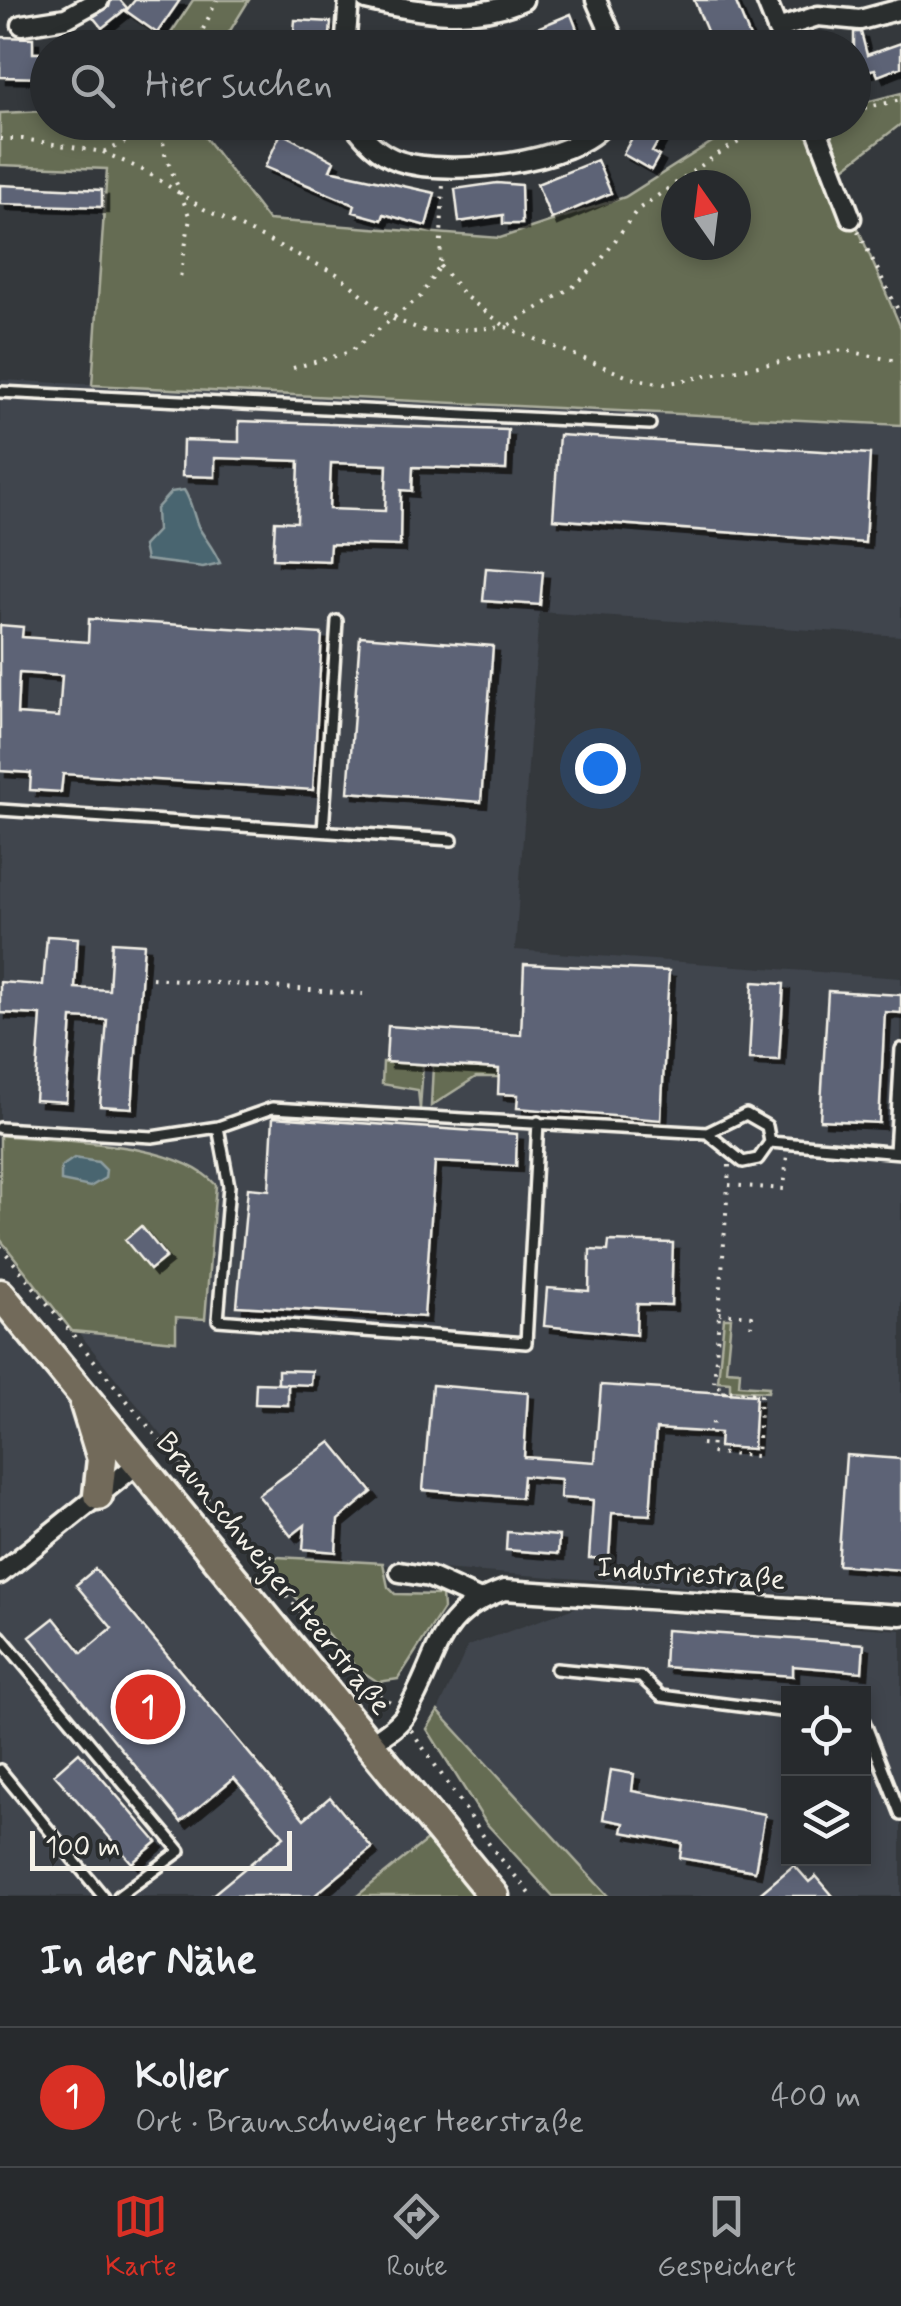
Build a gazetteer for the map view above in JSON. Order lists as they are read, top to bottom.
{
  "streets": {
    "main road": ["Braunschweiger Heerstraße"],
    "street": ["Industriestraße"]
  },
  "scale_bar": "100 m",
  "north": "top",
  "page": {
    "search": "Hier suchen",
    "pins": "1",
    "scale": "100 m",
    "heading": "In der Nähe",
    "list": [
      {
        "mark": "1",
        "name": "Koller",
        "note": "Ort · Braunschweiger Heerstraße",
        "value": "400 m"
      }
    ],
    "nav": ["Karte", "Route", "Gespeichert"]
  }
}
